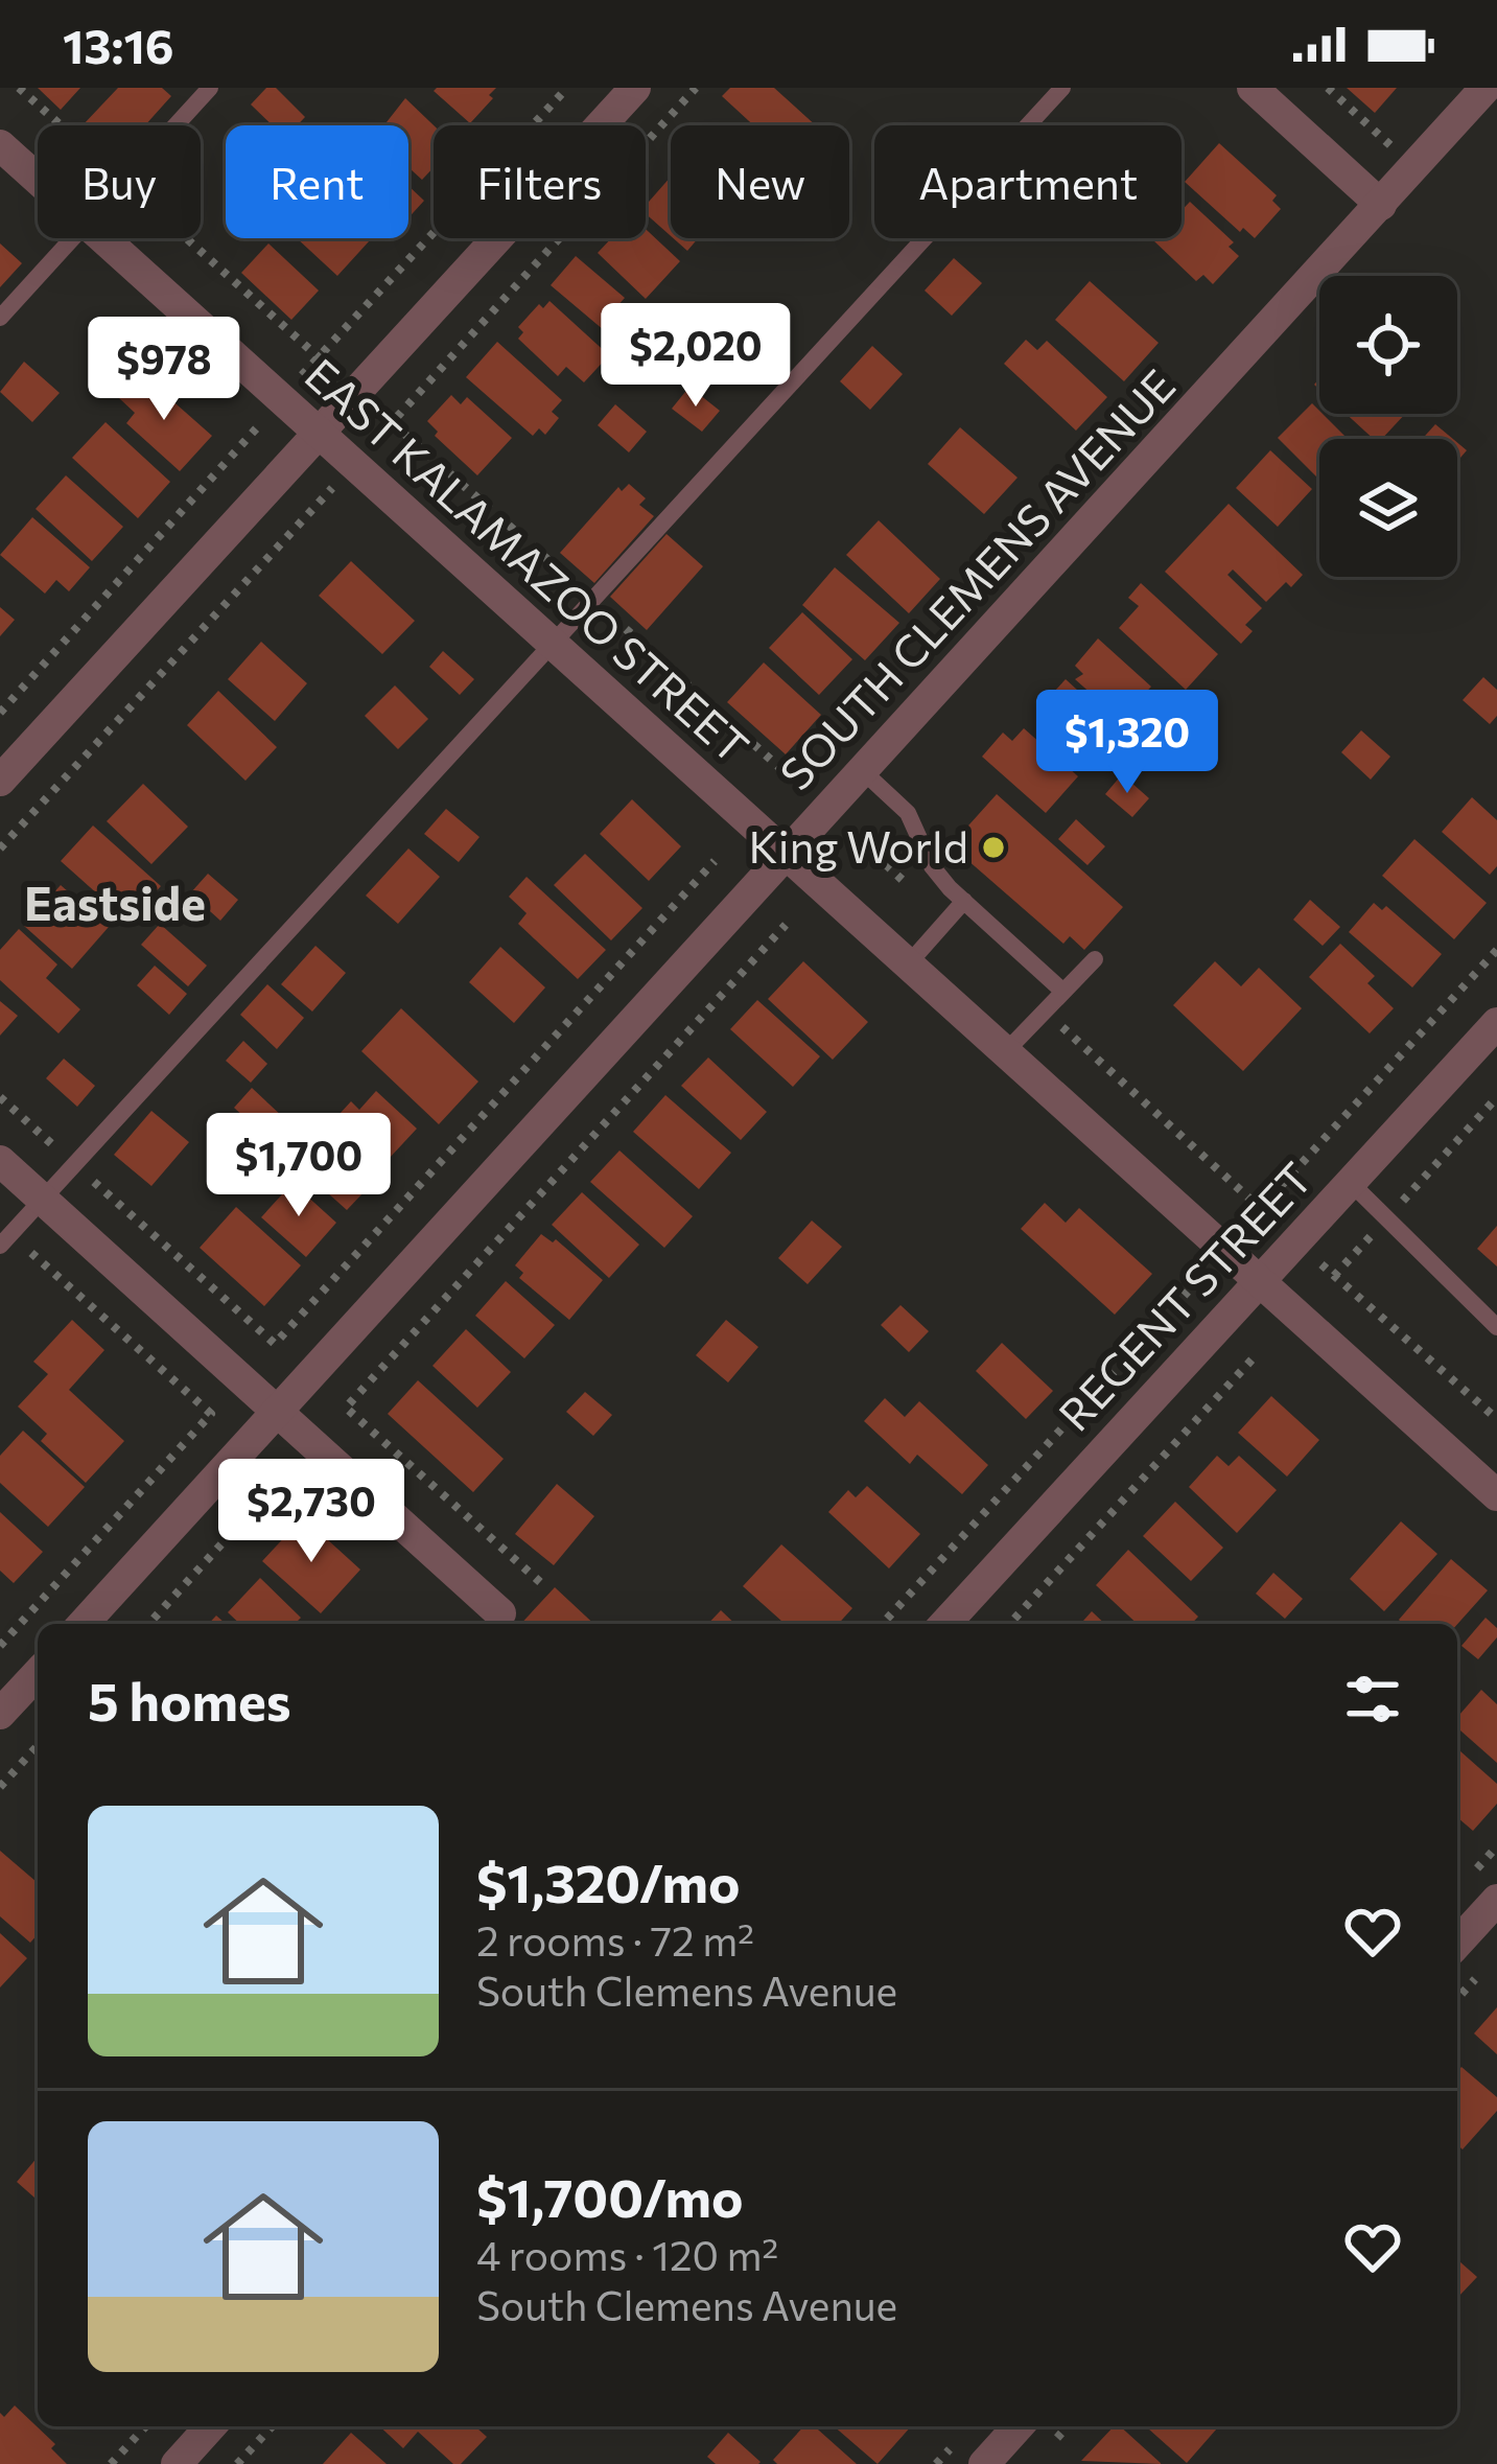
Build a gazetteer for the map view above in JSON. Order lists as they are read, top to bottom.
{
  "streets": {
    "street": ["EAST KALAMAZOO STREET", "SOUTH CLEMENS AVENUE", "REGENT STREET"]
  },
  "crossings": [
    ["EAST KALAMAZOO STREET", "SOUTH CLEMENS AVENUE"],
    ["EAST KALAMAZOO STREET", "REGENT STREET"]
  ],
  "districts": ["Eastside"],
  "places": ["King World"],
  "page": {
    "status": "13:16",
    "chip": [
      "Buy",
      "Rent",
      "Filters",
      "New",
      "Apartment"
    ],
    "price": [
      "$2,020",
      "$978",
      "$1,320",
      "$1,700",
      "$2,730"
    ],
    "heading": "5 homes",
    "list": [
      {
        "name": "$1,320/mo",
        "note": "2 rooms · 72 m² · South Clemens Avenue"
      },
      {
        "name": "$1,700/mo",
        "note": "4 rooms · 120 m² · South Clemens Avenue"
      }
    ]
  }
}
